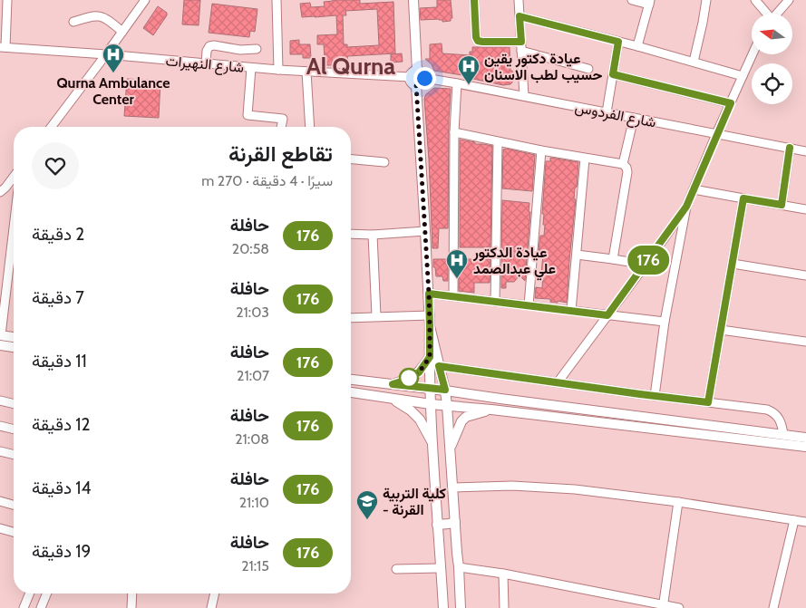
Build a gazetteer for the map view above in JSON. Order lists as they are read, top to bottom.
{
  "streets": {
    "street": ["شارع النهيرات", "شارع الفردوس"]
  },
  "crossings": [
    ["شارع النهيرات", "شارع الفردوس"]
  ],
  "districts": ["Al Qurna"],
  "places": {
    "hospital": ["Qurna Ambulance Center", "عيادة دكتور يقين حسيب لطب الاسنان", "عيادة الدكتور علي عبدالصمد"],
    "school or university": ["كلية التربية - القرنة"]
  },
  "lines": ["bus line 176"],
  "north": "left",
  "page": {
    "on_map": "176",
    "heading": ["تقاطع القرنة", "سيرًا · 4 دقيقة · 270 m"],
    "list": [
      {
        "mark": "176",
        "name": "حافلة",
        "note": "20:58",
        "value": "2 دقيقة"
      },
      {
        "mark": "176",
        "name": "حافلة",
        "note": "21:03",
        "value": "7 دقيقة"
      },
      {
        "mark": "176",
        "name": "حافلة",
        "note": "21:07",
        "value": "11 دقيقة"
      },
      {
        "mark": "176",
        "name": "حافلة",
        "note": "21:08",
        "value": "12 دقيقة"
      },
      {
        "mark": "176",
        "name": "حافلة",
        "note": "21:10",
        "value": "14 دقيقة"
      },
      {
        "mark": "176",
        "name": "حافلة",
        "note": "21:15",
        "value": "19 دقيقة"
      }
    ]
  }
}
